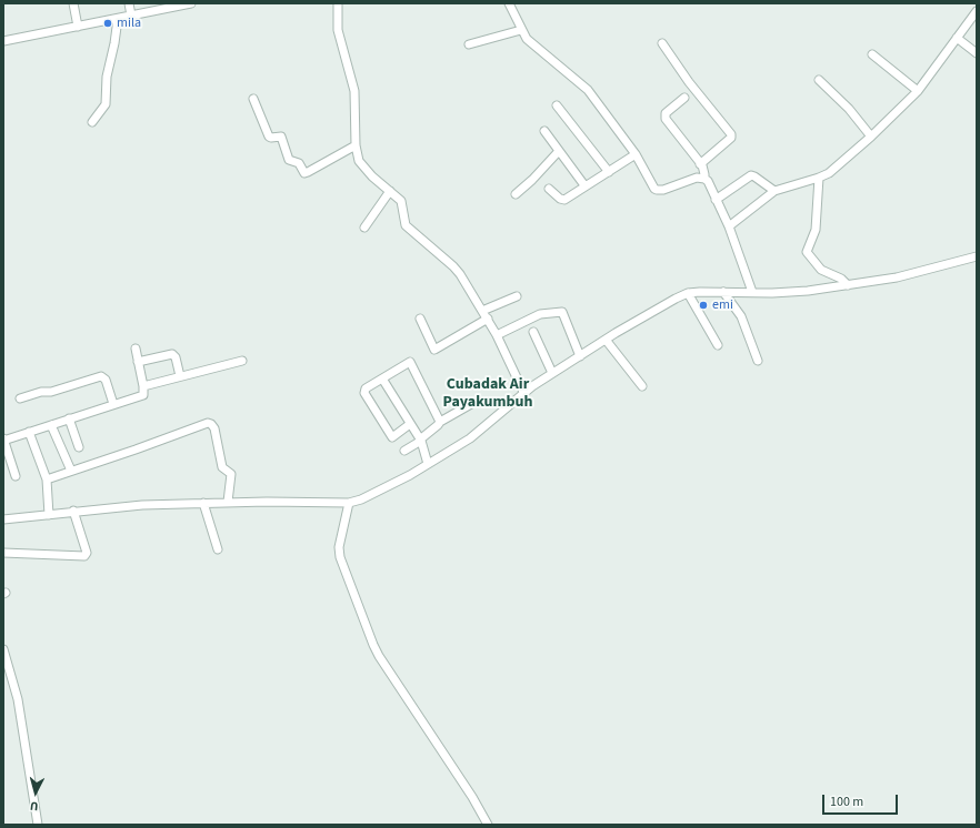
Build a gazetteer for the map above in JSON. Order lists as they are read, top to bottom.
{
  "districts": ["Cubadak Air Payakumbuh"],
  "places": ["mila", "emi"],
  "scale_bar": "100 m",
  "north": "bottom"
}
